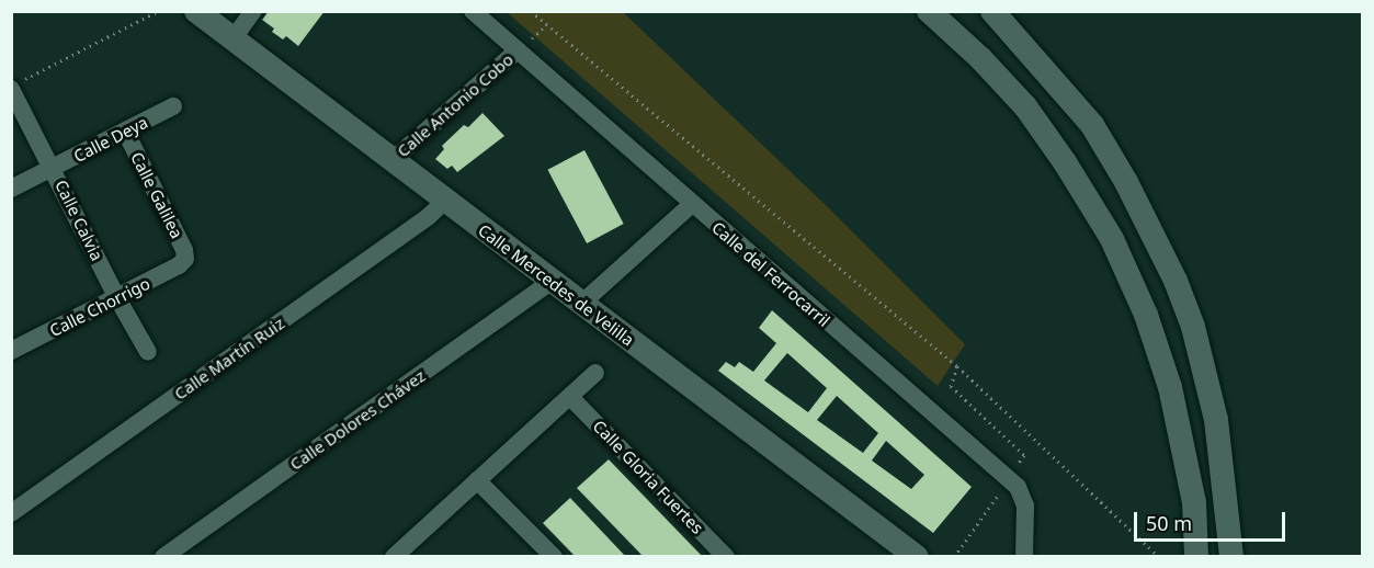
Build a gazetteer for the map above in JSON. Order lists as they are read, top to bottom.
{
  "streets": {
    "main road": ["Calle Mercedes de Velilla"],
    "street": [
      "Calle Antonio Cobo",
      "Calle Deya",
      "Calle Galilea",
      "Calle Calvia",
      "Calle del Ferrocarril",
      "Calle Chorrigo",
      "Calle Martín Ruiz",
      "Calle Dolores Chávez",
      "Calle Gloria Fuertes"
    ]
  },
  "crossings": [
    ["Calle Antonio Cobo", "Calle del Ferrocarril"],
    ["Calle Antonio Cobo", "Calle Mercedes de Velilla"],
    ["Calle Deya", "Calle Galilea"],
    ["Calle Deya", "Calle Calvia"],
    ["Calle Galilea", "Calle Chorrigo"],
    ["Calle Calvia", "Calle Chorrigo"],
    ["Calle Mercedes de Velilla", "Calle Martín Ruiz"],
    ["Calle Mercedes de Velilla", "Calle Dolores Chávez"]
  ],
  "scale_bar": "50 m"
}
